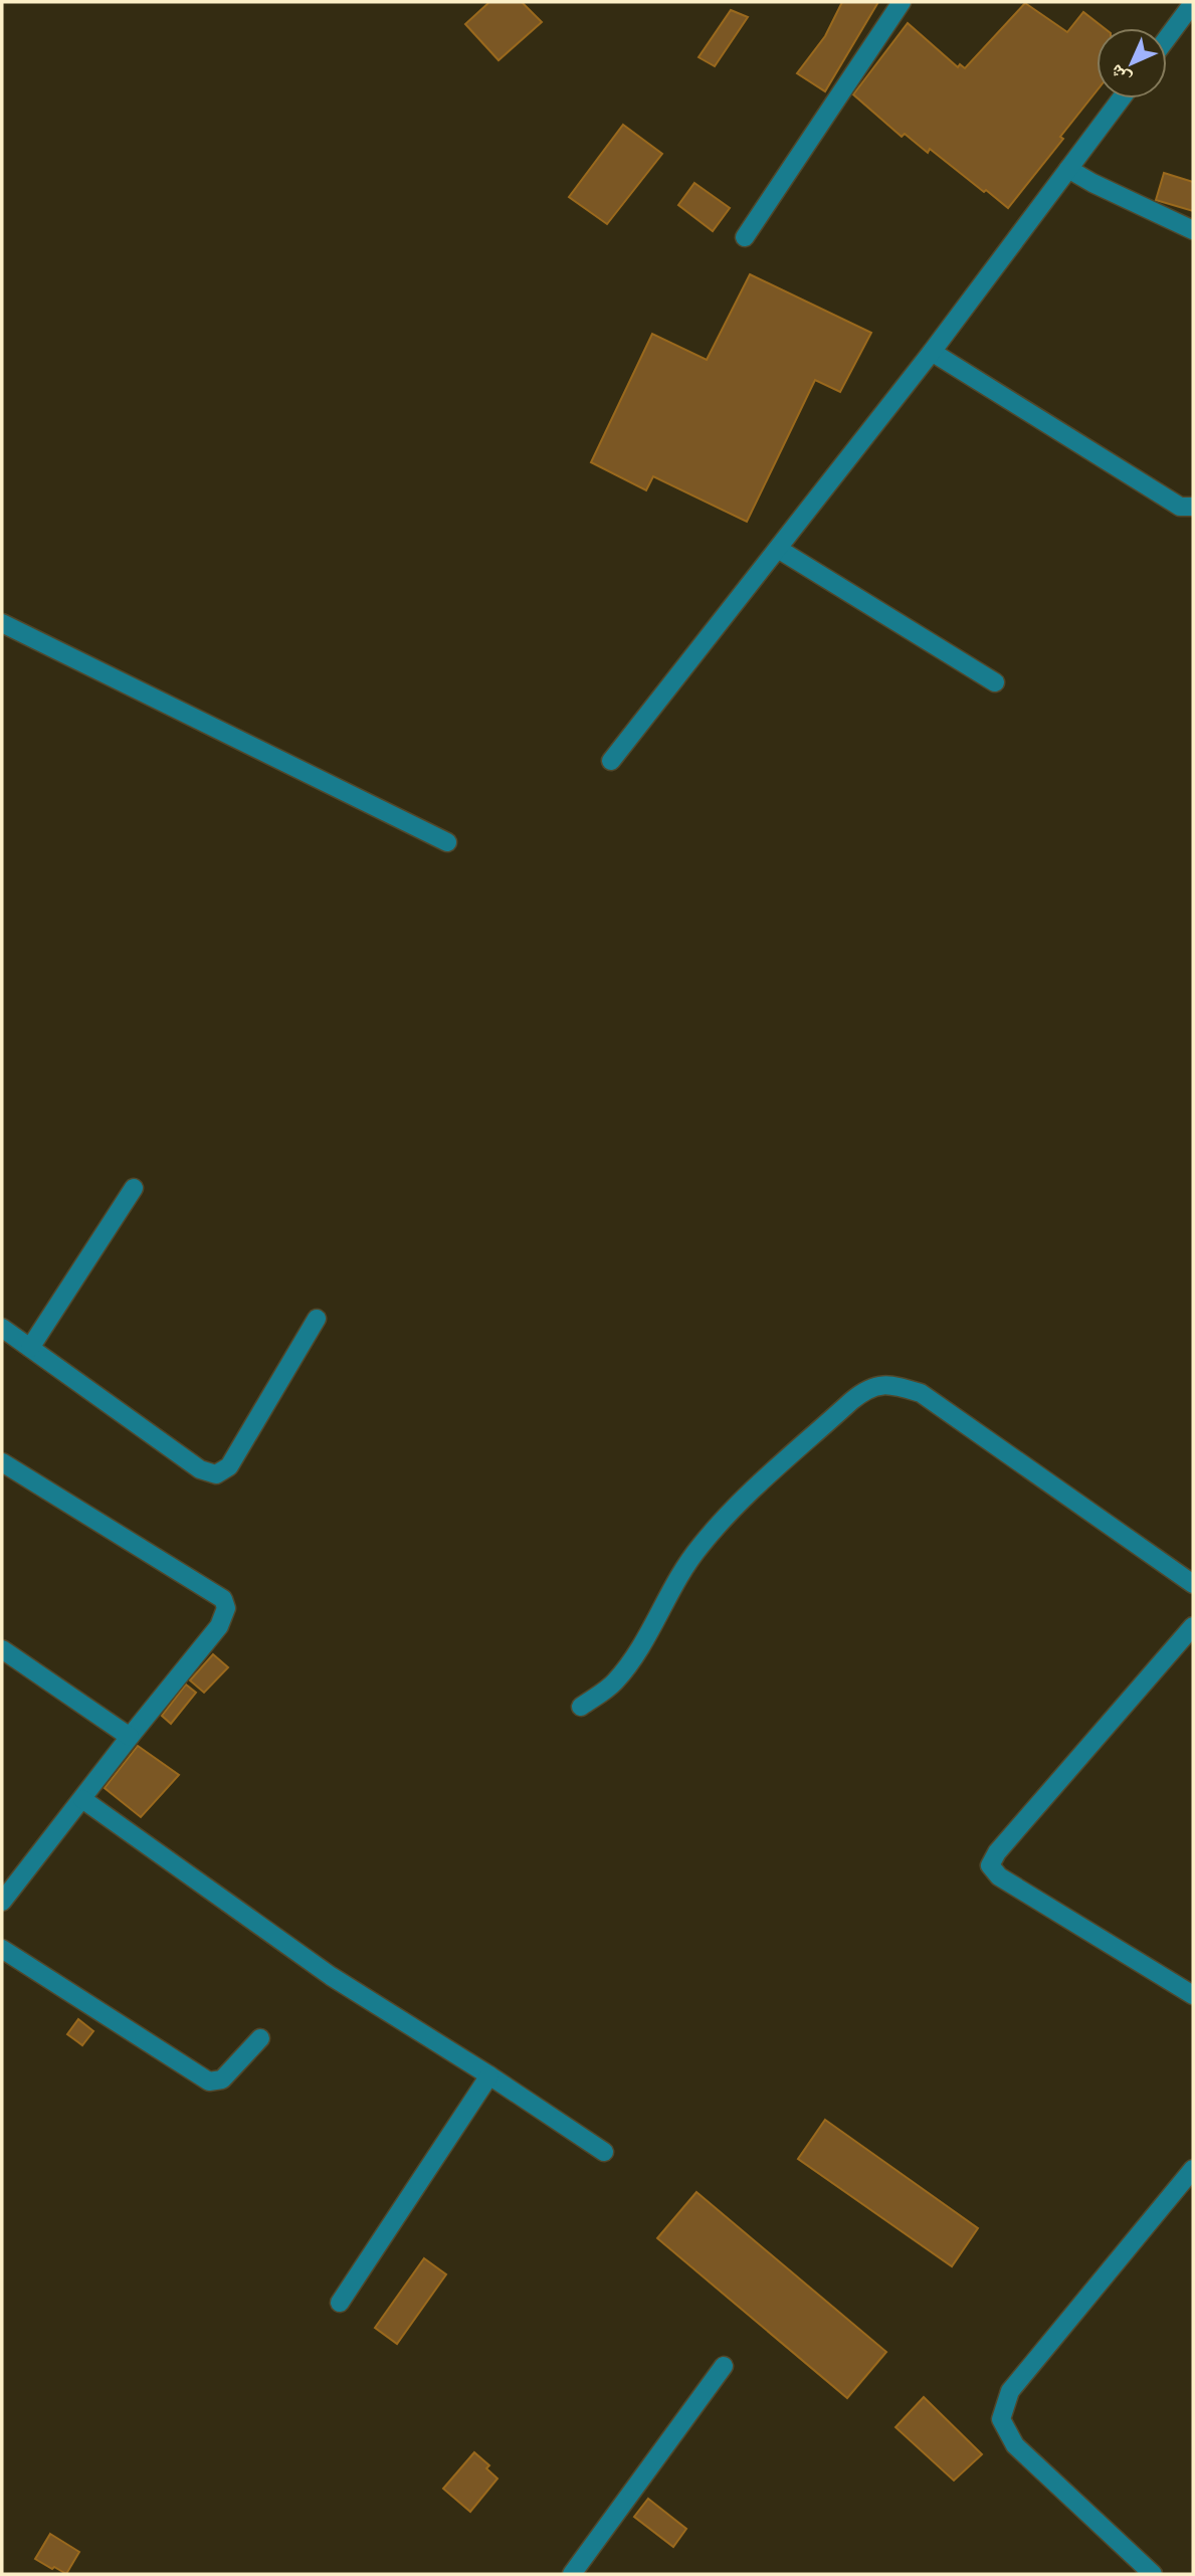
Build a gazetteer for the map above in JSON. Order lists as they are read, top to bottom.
{
  "north": "bottom left"
}
